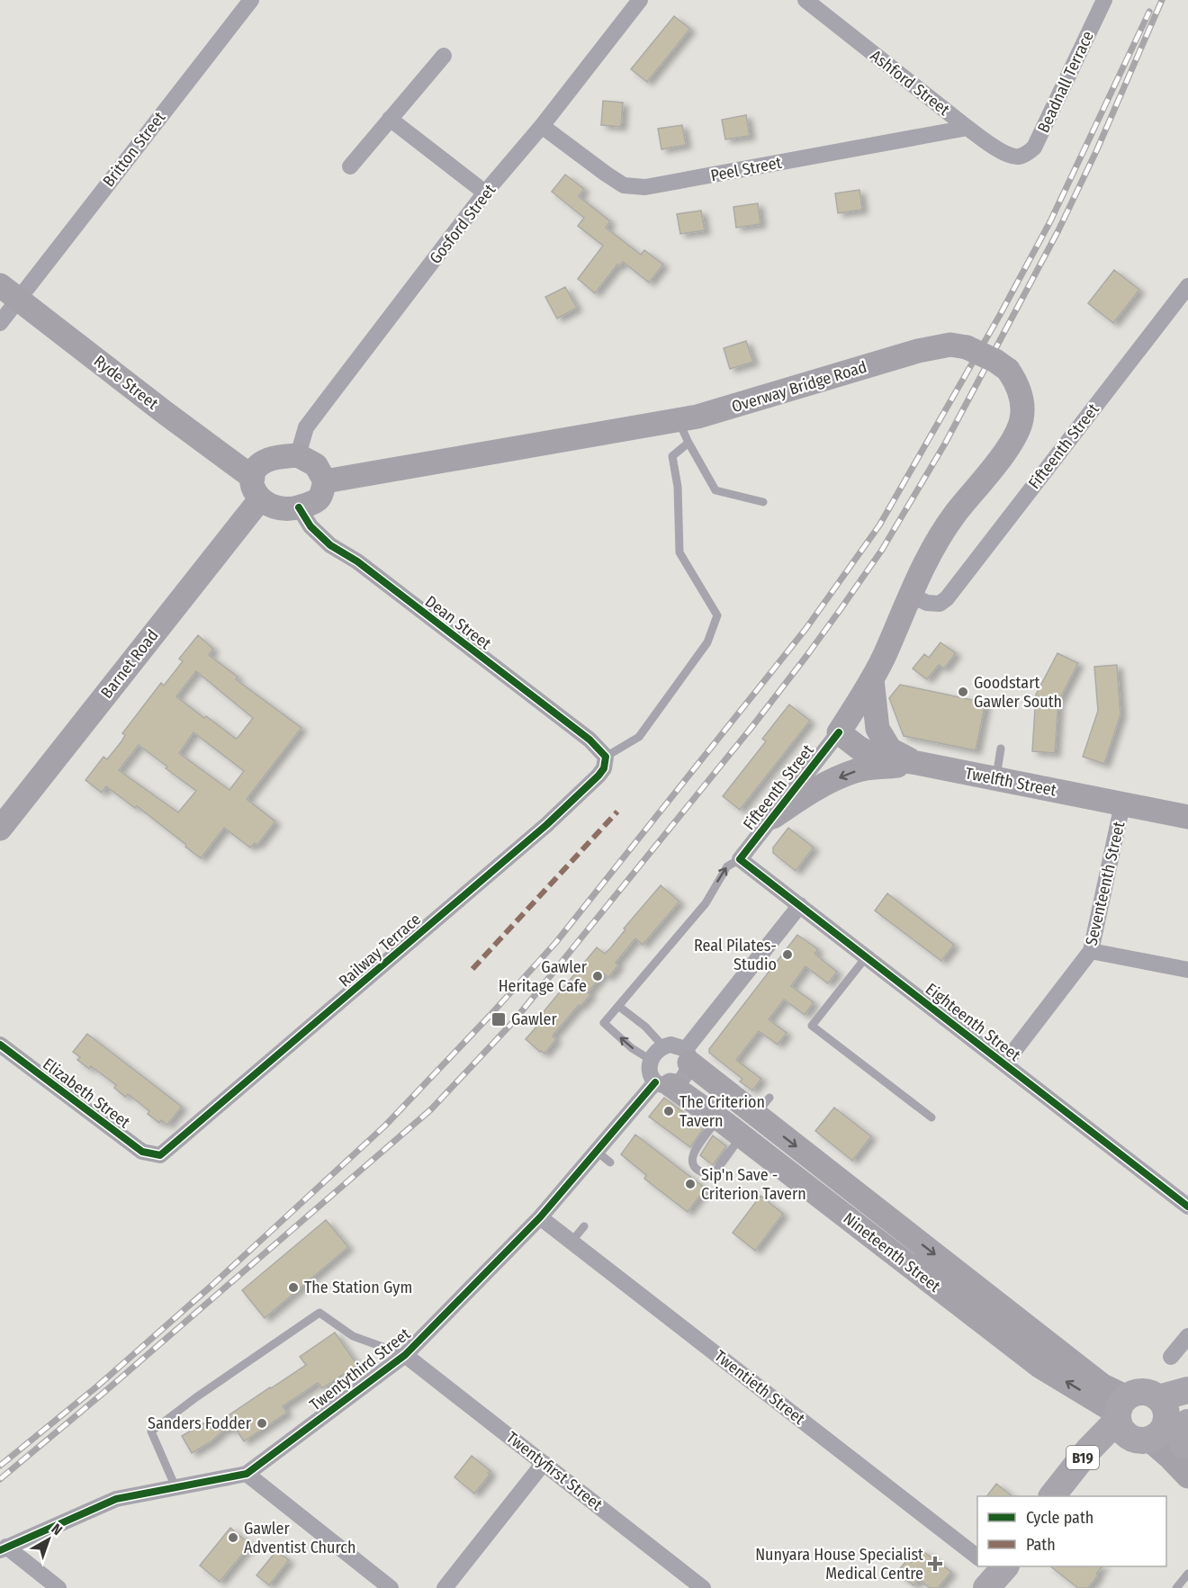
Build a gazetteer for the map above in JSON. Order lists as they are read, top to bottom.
{
  "streets": {
    "main road": [
      "Ryde Street",
      "Overway Bridge Road",
      "Fifteenth Street",
      "Barnet Road",
      "Twelfth Street",
      "Nineteenth Street",
      "B19"
    ],
    "street": [
      "Beadnall Terrace",
      "Ashford Street",
      "Britton Street",
      "Peel Street",
      "Gosford Street",
      "Dean Street",
      "Seventeenth Street",
      "Railway Terrace",
      "Eighteenth Street",
      "Elizabeth Street",
      "Twentythird Street",
      "Twentieth Street",
      "Twentyfirst Street"
    ]
  },
  "crossings": [
    ["Beadnall Terrace", "Ashford Street"],
    ["Ashford Street", "Peel Street"],
    ["Britton Street", "Ryde Street"],
    ["Peel Street", "Gosford Street"],
    ["Gosford Street", "Ryde Street"],
    ["Gosford Street", "Overway Bridge Road"],
    ["Gosford Street", "Dean Street"],
    ["Gosford Street", "Barnet Road"],
    ["Ryde Street", "Overway Bridge Road"],
    ["Ryde Street", "Dean Street"],
    ["Ryde Street", "Barnet Road"],
    ["Overway Bridge Road", "Fifteenth Street"],
    ["Overway Bridge Road", "Dean Street"],
    ["Overway Bridge Road", "Barnet Road"],
    ["Fifteenth Street", "Twelfth Street"],
    ["Fifteenth Street", "Eighteenth Street"],
    ["Dean Street", "Barnet Road"],
    ["Dean Street", "Railway Terrace"],
    ["Twelfth Street", "Seventeenth Street"],
    ["Seventeenth Street", "Eighteenth Street"],
    ["Railway Terrace", "Elizabeth Street"],
    ["Nineteenth Street", "Twentythird Street"],
    ["Nineteenth Street", "B19"],
    ["Twentythird Street", "Twentieth Street"],
    ["Twentythird Street", "Twentyfirst Street"]
  ],
  "places": {
    "other": [
      "Goodstart Gawler South",
      "Real Pilates- Studio",
      "Gawler Heritage Cafe",
      "The Criterion Tavern",
      "Sip'n Save - Criterion Tavern",
      "The Station Gym",
      "Sanders Fodder",
      "Gawler Adventist Church"
    ],
    "transit": ["Gawler"],
    "health": ["Nunyara House Specialist Medical Centre"]
  },
  "legend": ["Cycle path", "Path"],
  "north": "top right"
}
